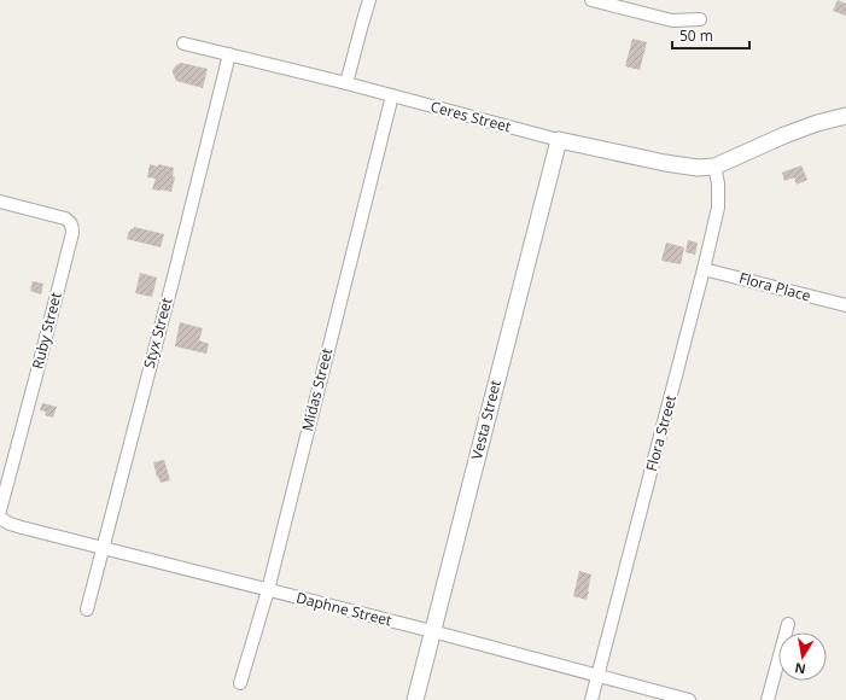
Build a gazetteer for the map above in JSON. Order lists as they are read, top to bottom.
{
  "streets": {
    "street": [
      "Ceres Street",
      "Flora Place",
      "Ruby Street",
      "Styx Street",
      "Midas Street",
      "Vesta Street",
      "Flora Street",
      "Daphne Street"
    ]
  },
  "crossings": [
    ["Ceres Street", "Styx Street"],
    ["Ceres Street", "Midas Street"],
    ["Ceres Street", "Vesta Street"],
    ["Ceres Street", "Flora Street"],
    ["Flora Place", "Flora Street"],
    ["Styx Street", "Daphne Street"],
    ["Midas Street", "Daphne Street"],
    ["Vesta Street", "Daphne Street"],
    ["Flora Street", "Daphne Street"]
  ],
  "scale_bar": "50 m",
  "north": "bottom"
}
